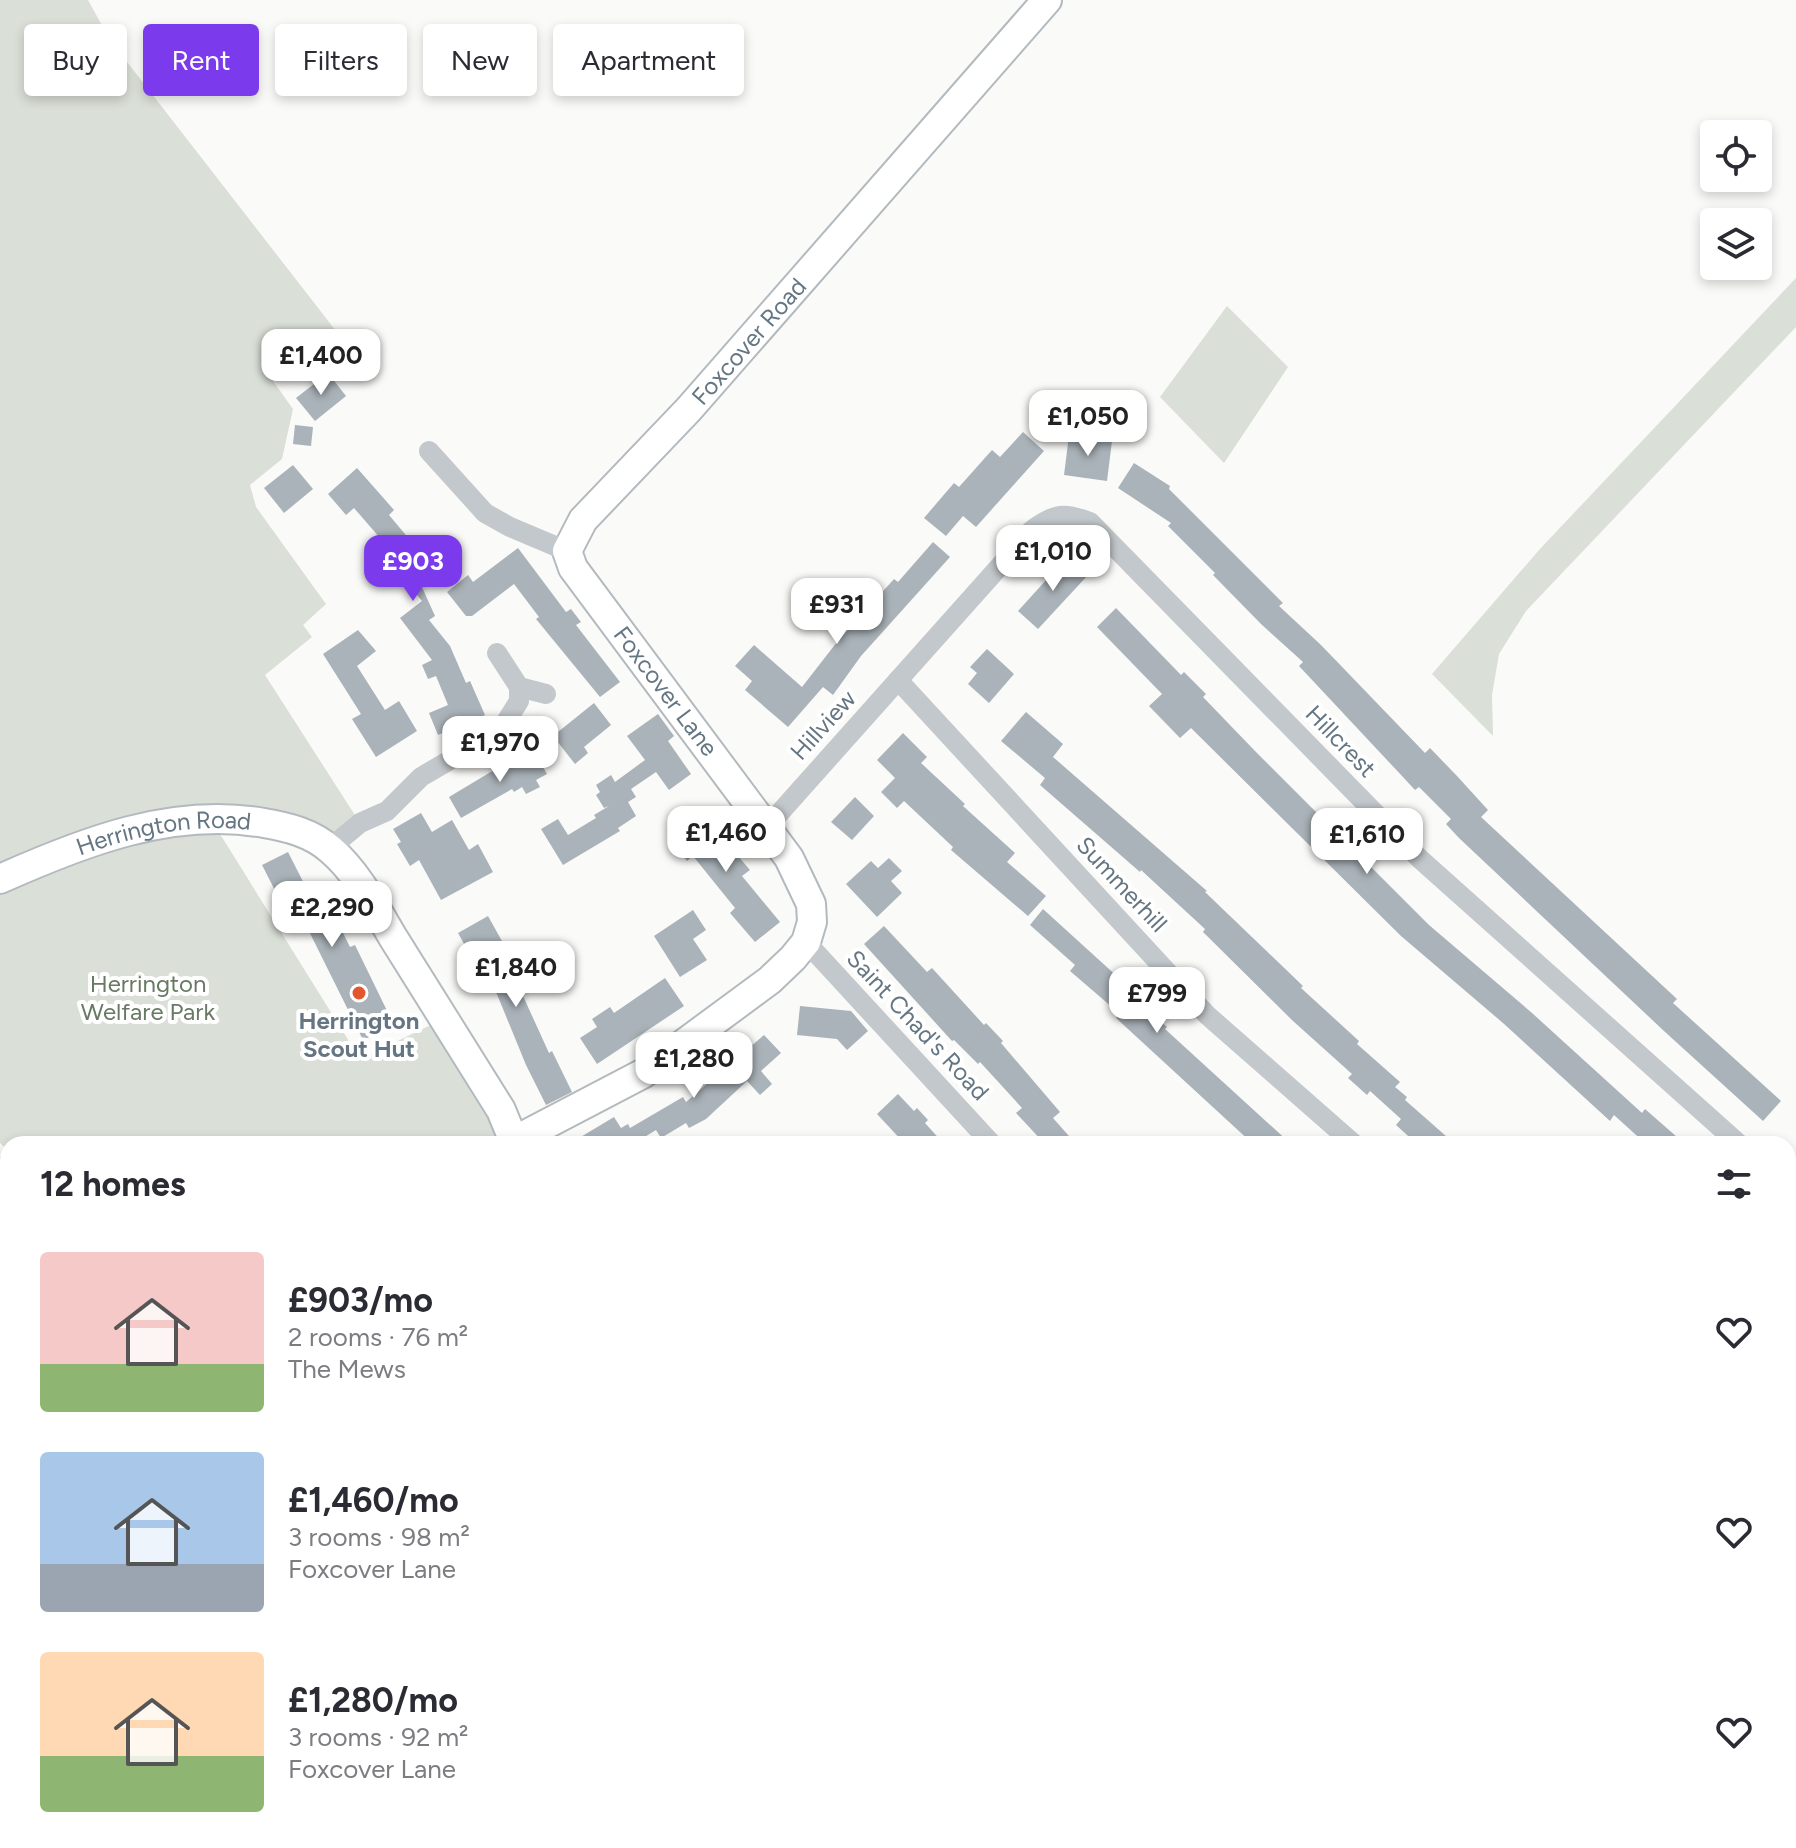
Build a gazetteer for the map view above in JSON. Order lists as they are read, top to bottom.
{
  "streets": {
    "street": [
      "Foxcover Road",
      "Foxcover Lane",
      "Hillview",
      "Hillcrest",
      "Herrington Road",
      "Summerhill",
      "Saint Chad's Road"
    ]
  },
  "crossings": [
    ["Foxcover Road", "Foxcover Lane"],
    ["Foxcover Lane", "Hillview"],
    ["Foxcover Lane", "Saint Chad's Road"],
    ["Hillview", "Hillcrest"],
    ["Hillview", "Summerhill"]
  ],
  "parks": ["Herrington Welfare Park"],
  "places": ["Herrington Scout Hut"],
  "page": {
    "chip": [
      "Buy",
      "Rent",
      "Filters",
      "New",
      "Apartment"
    ],
    "price": [
      "£1,400",
      "£1,050",
      "£1,010",
      "£903",
      "£931",
      "£1,970",
      "£1,460",
      "£1,610",
      "£2,290",
      "£1,840",
      "£799",
      "£1,280"
    ],
    "heading": "12 homes",
    "list": [
      {
        "name": "£903/mo",
        "note": "2 rooms · 76 m² · The Mews"
      },
      {
        "name": "£1,460/mo",
        "note": "3 rooms · 98 m² · Foxcover Lane"
      },
      {
        "name": "£1,280/mo",
        "note": "3 rooms · 92 m² · Foxcover Lane"
      }
    ]
  }
}
